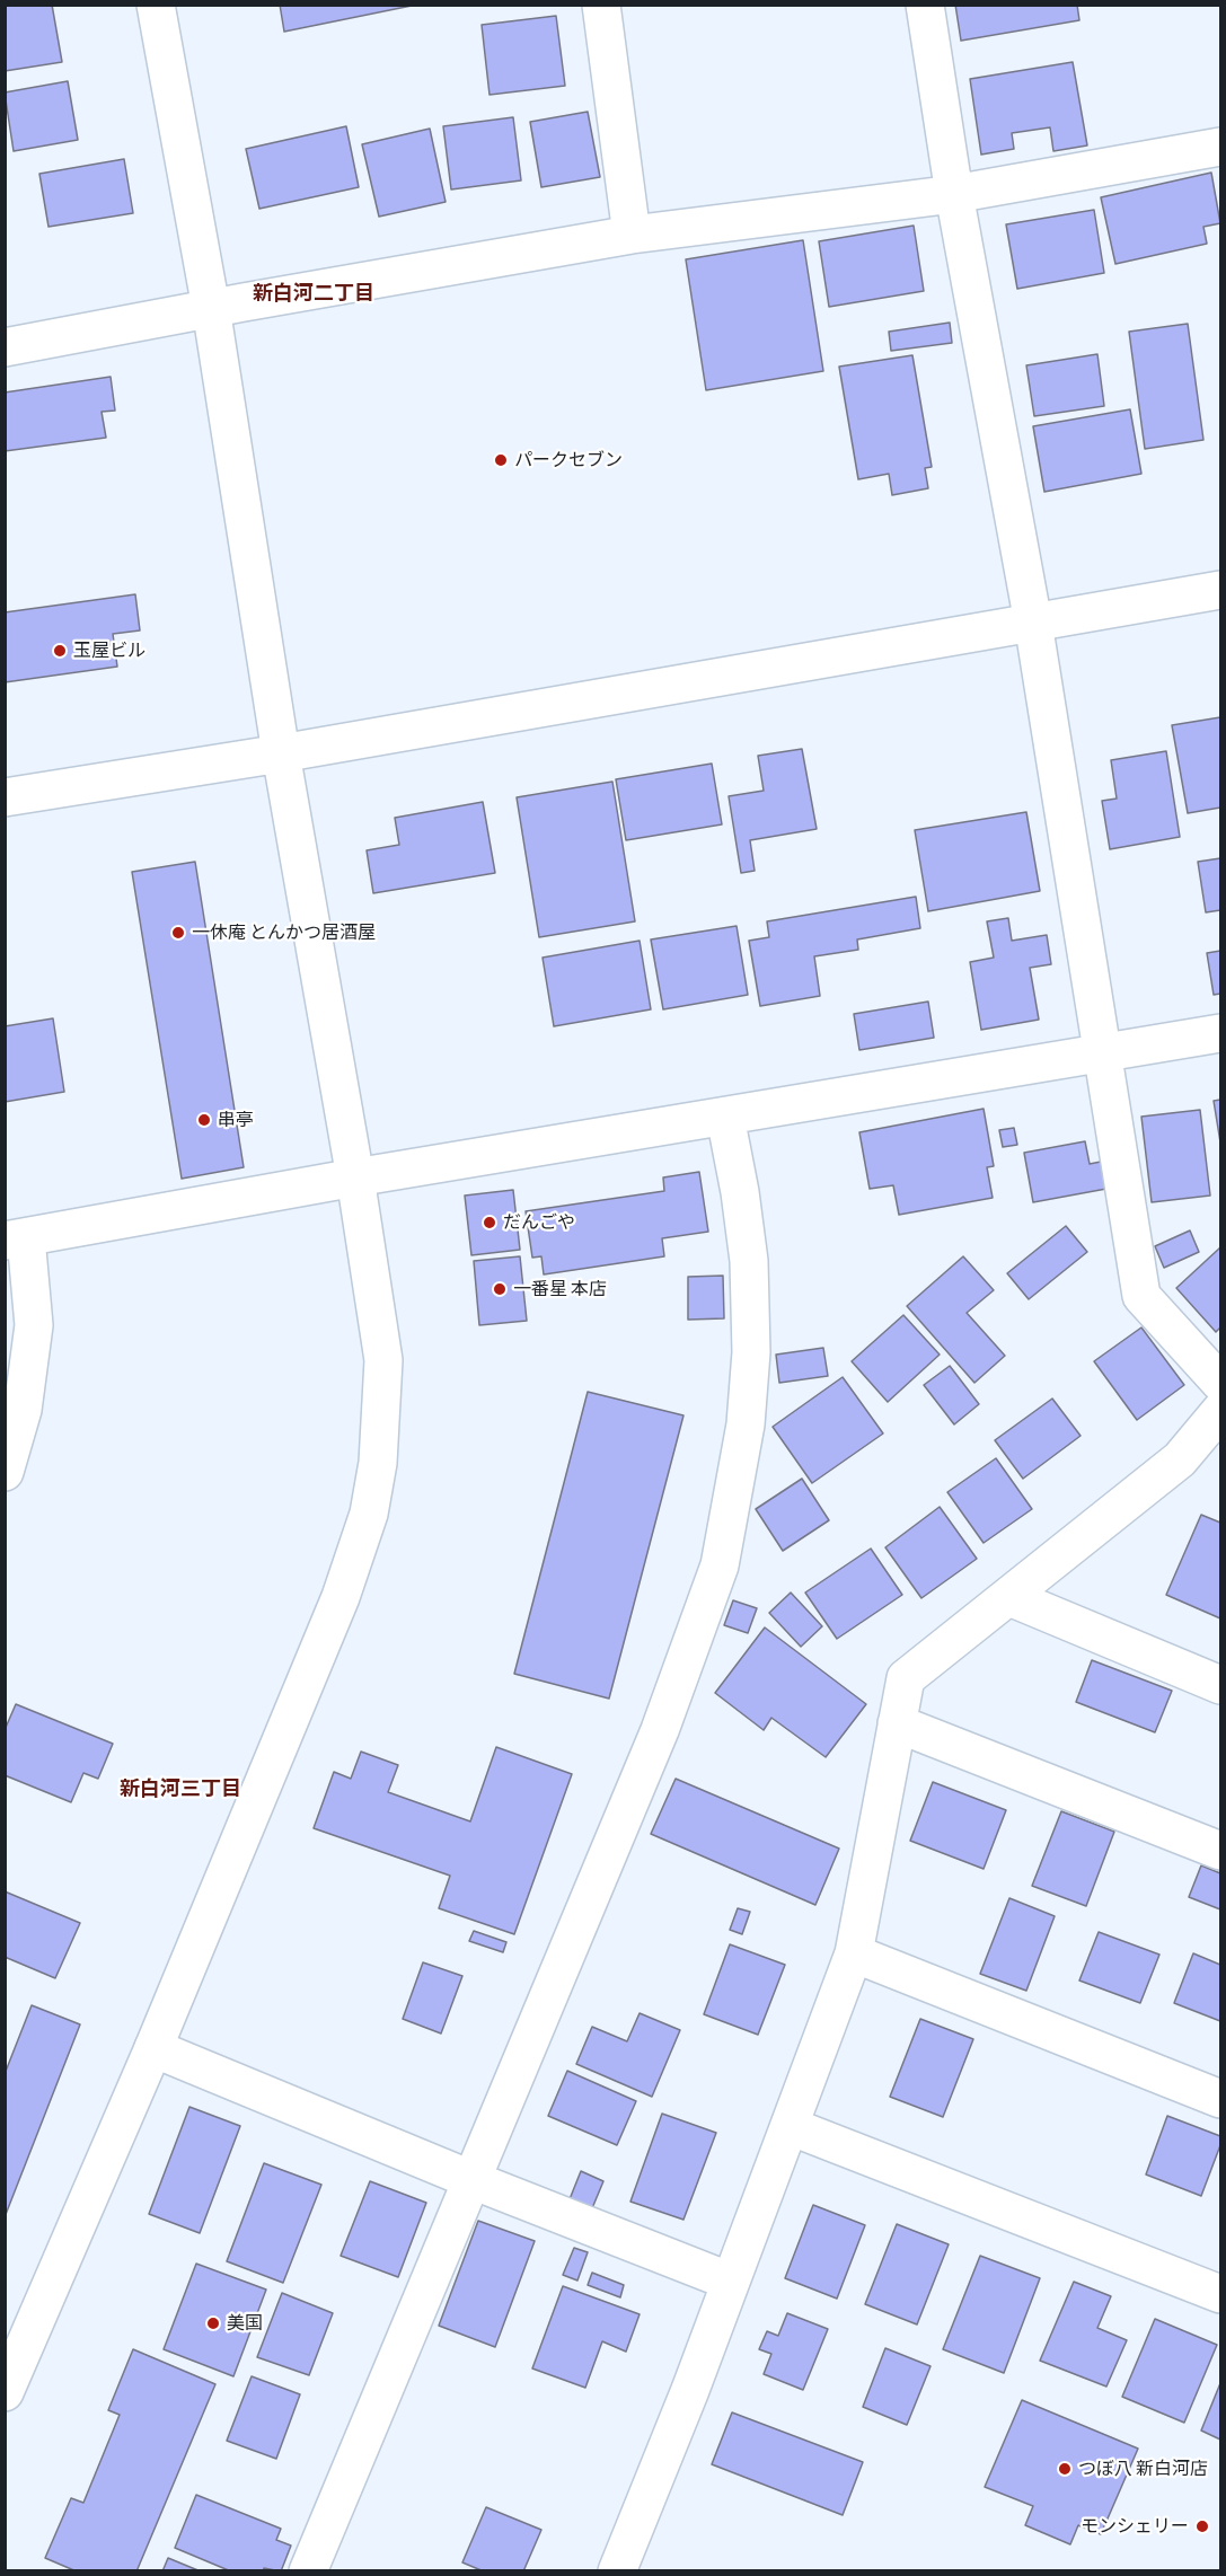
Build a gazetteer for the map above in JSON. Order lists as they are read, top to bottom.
{
  "districts": ["新白河二丁目", "新白河三丁目"],
  "places": [
    "パークセブン",
    "玉屋ビル",
    "一休庵 とんかつ居酒屋",
    "串亭",
    "だんごや",
    "一番星 本店",
    "美国",
    "つぼ八 新白河店",
    "モンシェリー"
  ]
}
